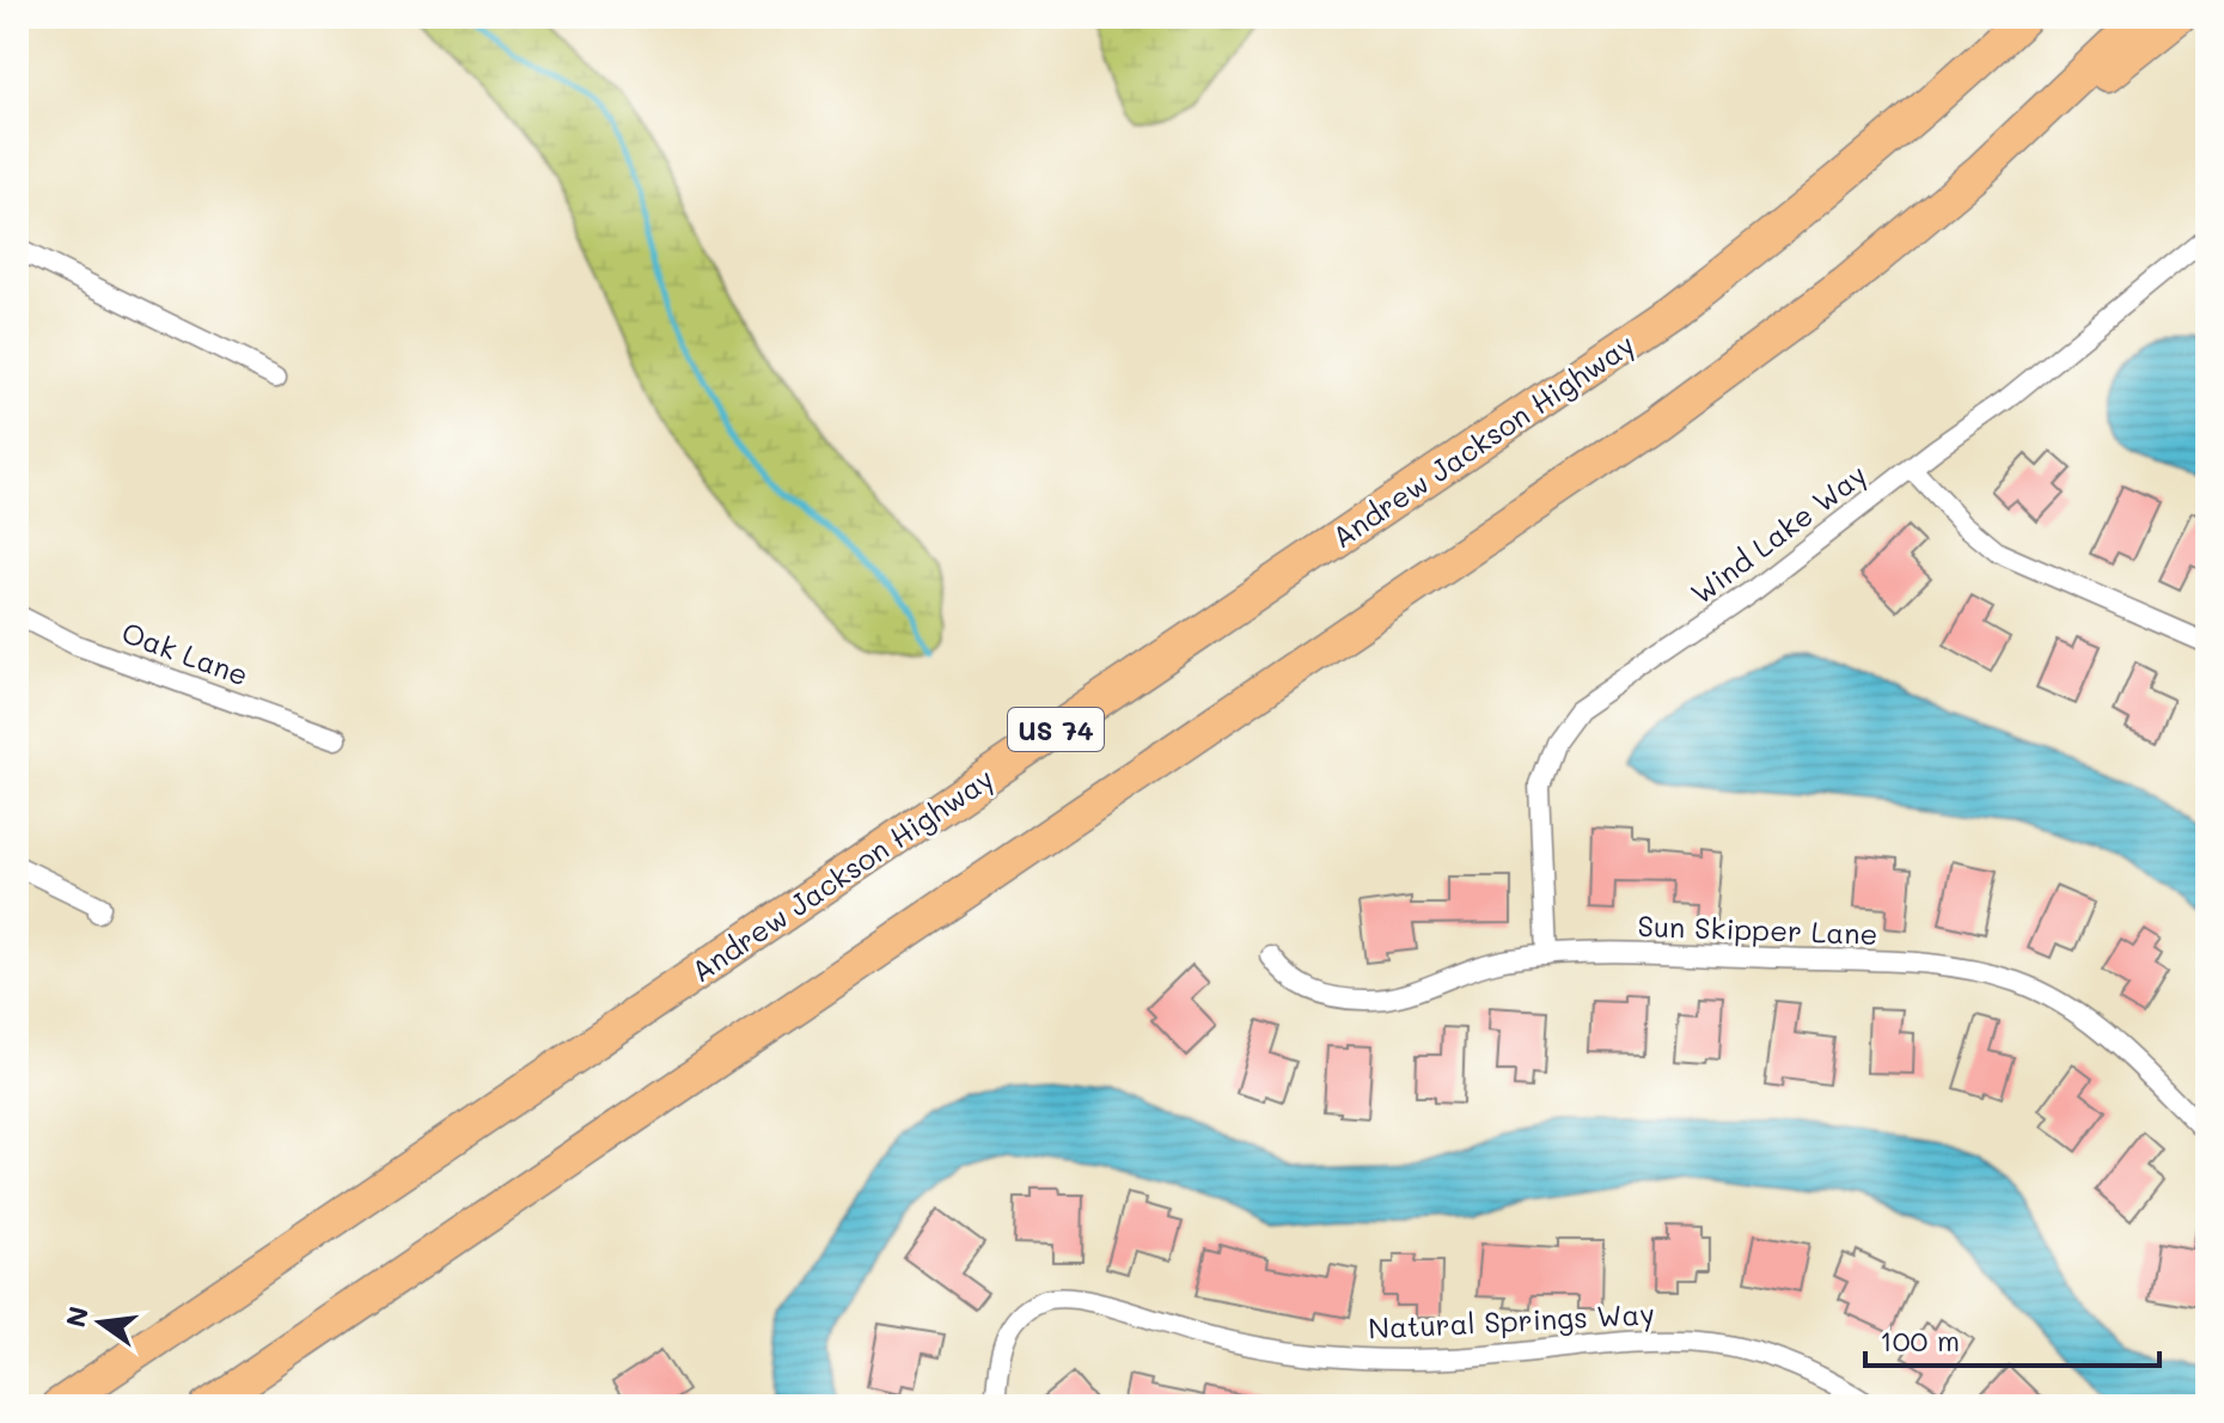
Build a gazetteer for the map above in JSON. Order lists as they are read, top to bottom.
{
  "streets": {
    "highway": ["Andrew Jackson Highway", "US 74"],
    "street": [
      "Wind Lake Way",
      "Oak Lane",
      "Sun Skipper Lane",
      "Natural Springs Way"
    ]
  },
  "crossings": [
    ["Wind Lake Way", "Sun Skipper Lane"]
  ],
  "scale_bar": "100 m",
  "north": "left"
}
